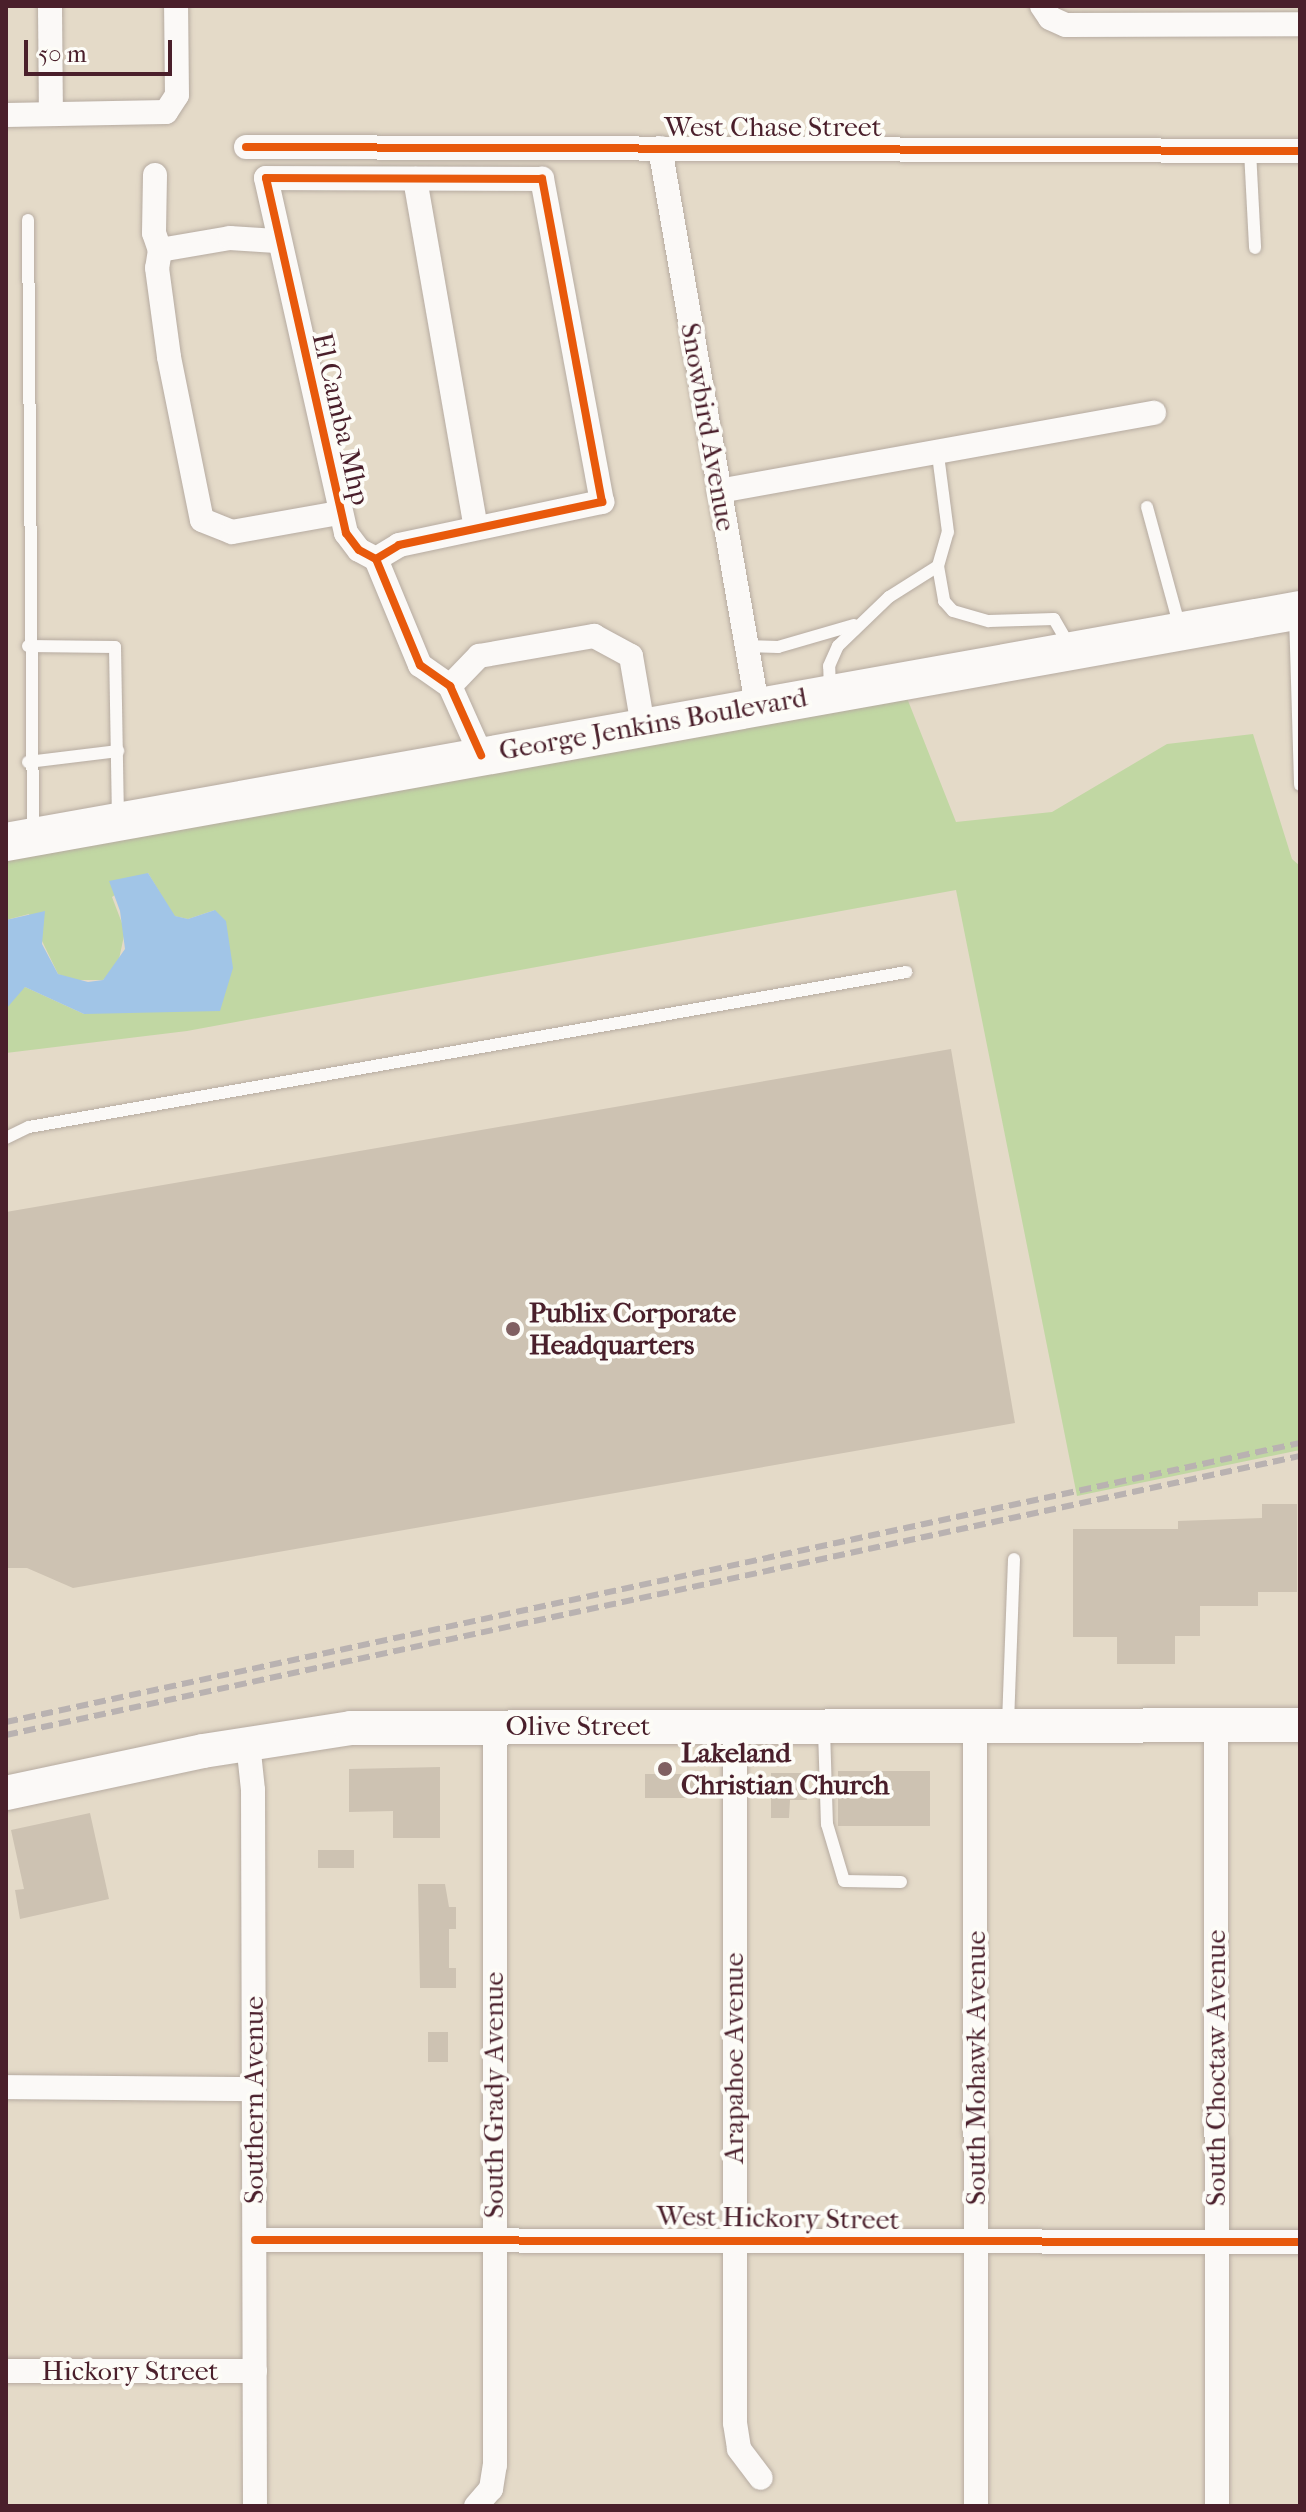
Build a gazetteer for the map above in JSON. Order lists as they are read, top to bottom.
{
  "streets": {
    "main road": ["George Jenkins Boulevard", "Olive Street"],
    "street": [
      "West Chase Street",
      "El Camba Mhp",
      "Snowbird Avenue",
      "Arapahoe Avenue",
      "South Mohawk Avenue",
      "South Choctaw Avenue",
      "South Grady Avenue",
      "Southern Avenue",
      "West Hickory Street",
      "Hickory Street"
    ]
  },
  "crossings": [
    ["West Chase Street", "Snowbird Avenue"],
    ["El Camba Mhp", "George Jenkins Boulevard"],
    ["Snowbird Avenue", "George Jenkins Boulevard"],
    ["Olive Street", "Arapahoe Avenue"],
    ["Olive Street", "South Mohawk Avenue"],
    ["Olive Street", "South Choctaw Avenue"],
    ["Olive Street", "South Grady Avenue"],
    ["Olive Street", "Southern Avenue"],
    ["Arapahoe Avenue", "West Hickory Street"],
    ["South Mohawk Avenue", "West Hickory Street"],
    ["South Choctaw Avenue", "West Hickory Street"],
    ["South Grady Avenue", "West Hickory Street"],
    ["Southern Avenue", "West Hickory Street"],
    ["Southern Avenue", "Hickory Street"]
  ],
  "places": ["Publix Corporate Headquarters", "Lakeland Christian Church"],
  "scale_bar": "50 m"
}
